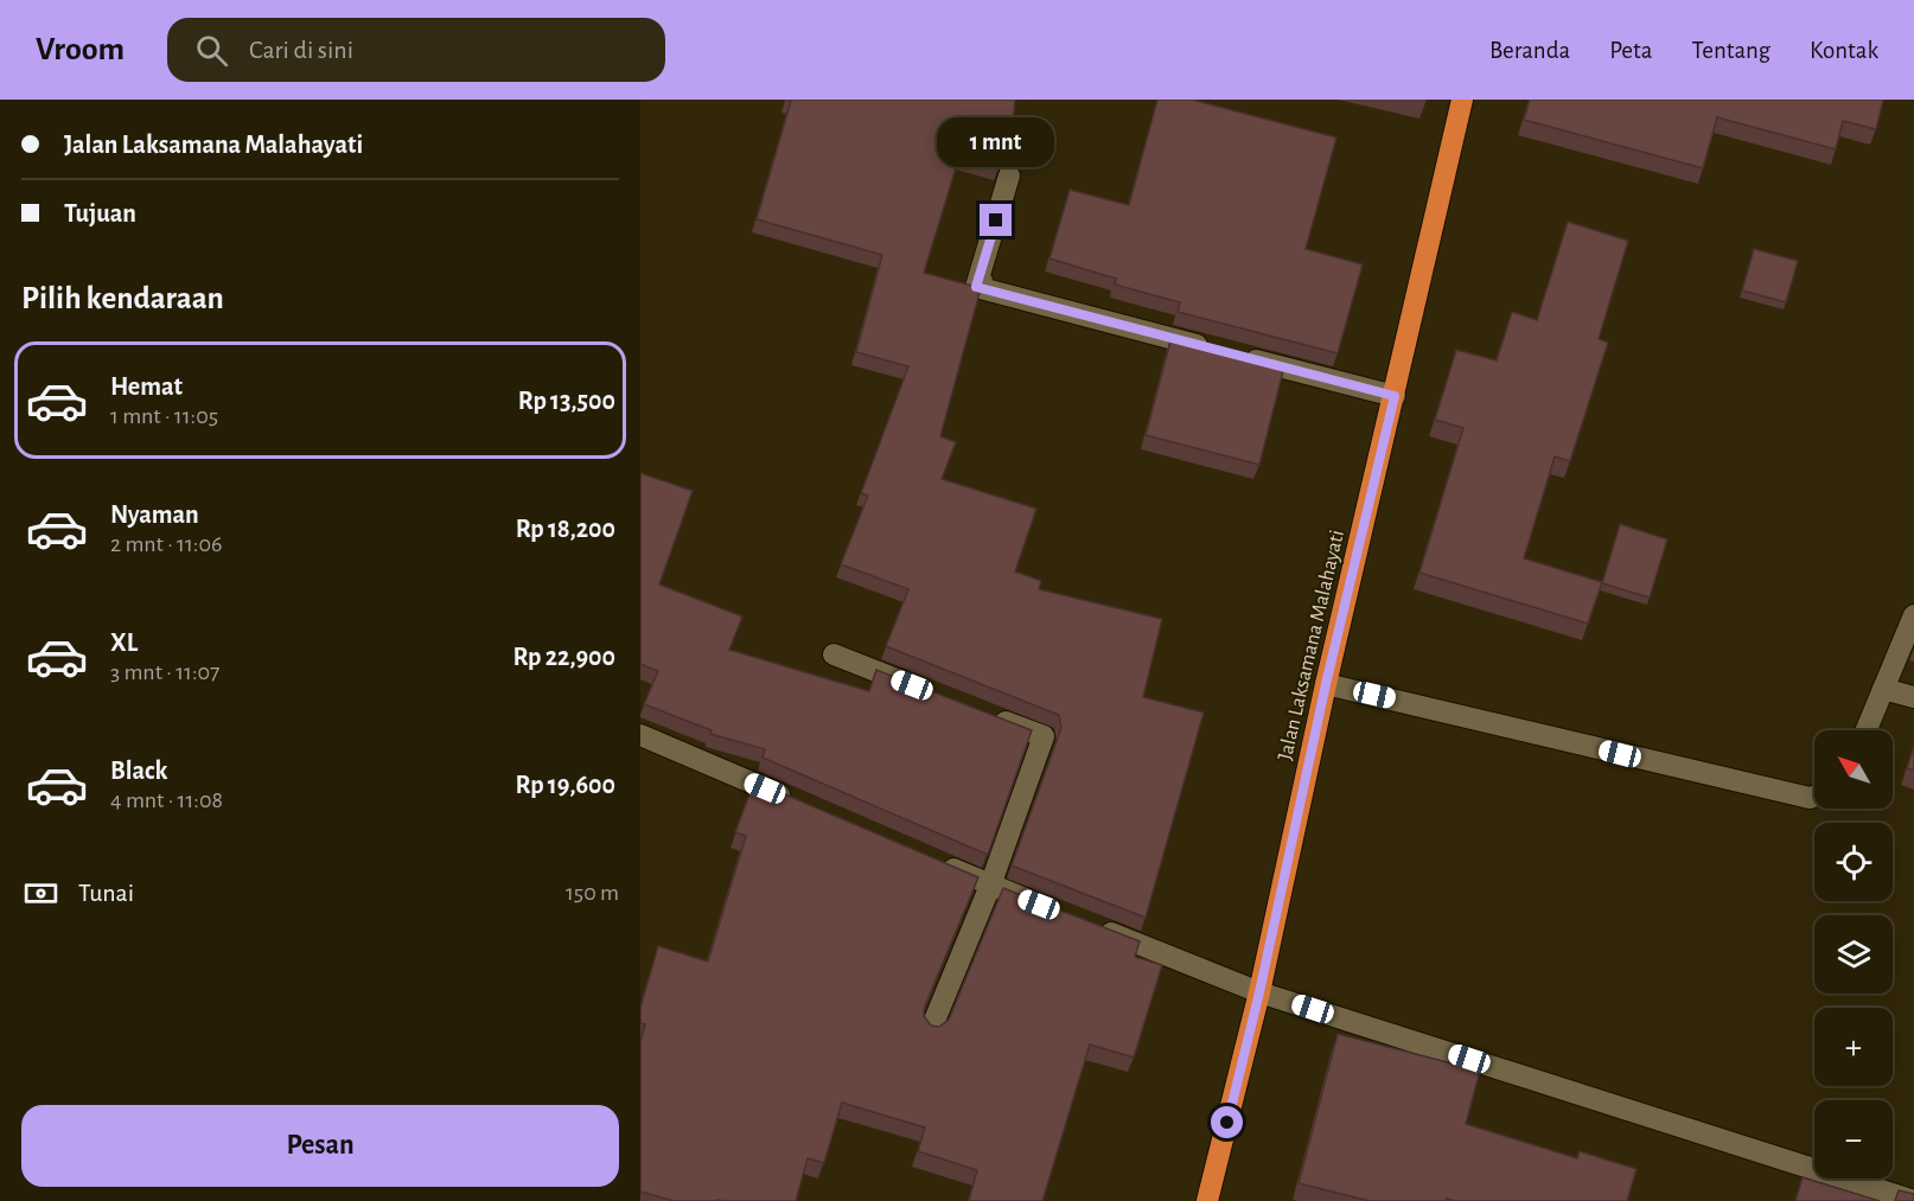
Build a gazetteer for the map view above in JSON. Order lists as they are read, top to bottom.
{
  "streets": {
    "highway": ["Jalan Laksamana Malahayati"]
  },
  "north": "top left",
  "page": {
    "header": "Vroom",
    "search": "Cari di sini",
    "nav": [
      "Beranda",
      "Peta",
      "Tentang",
      "Kontak"
    ],
    "banner": ["Jalan Laksamana Malahayati", "Tujuan"],
    "bubble": "1 mnt",
    "heading": "Pilih kendaraan",
    "list": [
      {
        "name": "Hemat",
        "note": "1 mnt · 11:05",
        "value": "Rp 13,500"
      },
      {
        "name": "Nyaman",
        "note": "2 mnt · 11:06",
        "value": "Rp 18,200"
      },
      {
        "name": "XL",
        "note": "3 mnt · 11:07",
        "value": "Rp 22,900"
      },
      {
        "name": "Black",
        "note": "4 mnt · 11:08",
        "value": "Rp 19,600"
      }
    ],
    "map_buttons": ["+", "−"],
    "pay": ["Tunai", "150 m"],
    "buttons": "Pesan"
  }
}
